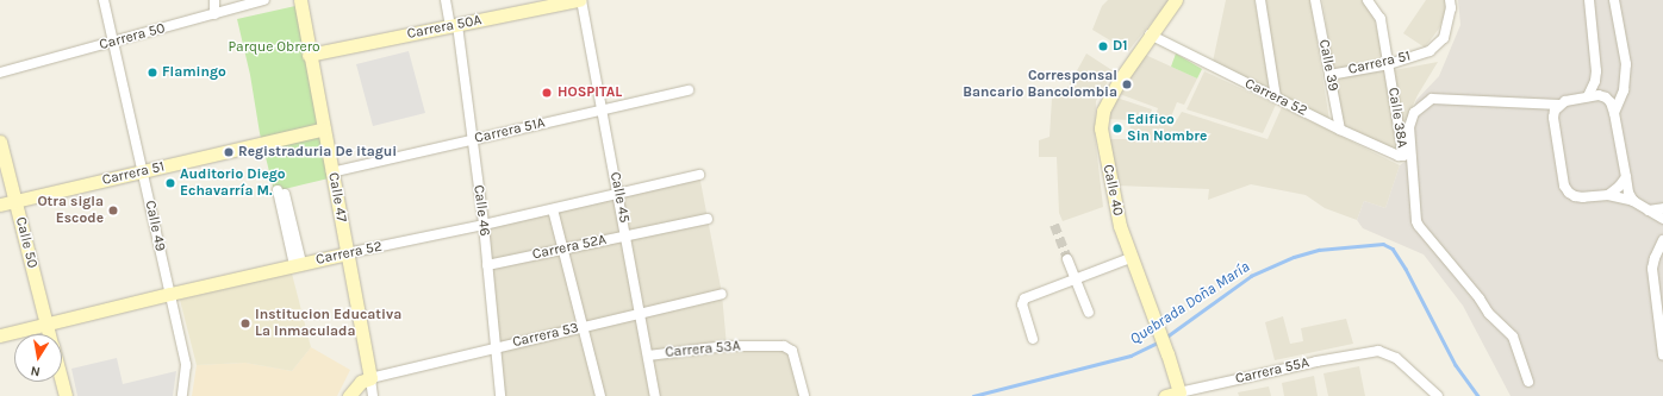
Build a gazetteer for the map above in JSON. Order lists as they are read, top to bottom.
{
  "streets": {
    "street": [
      "Carrera 50A",
      "Carrera 50",
      "Carrera 51",
      "Calle 39",
      "Carrera 52",
      "Calle 38A",
      "Carrera 51A",
      "Calle 40",
      "Calle 47",
      "Calle 45",
      "Calle 46",
      "Calle 49",
      "Calle 50",
      "Carrera 52A",
      "Carrera 53",
      "Carrera 53A",
      "Carrera 55A"
    ]
  },
  "crossings": [
    ["Carrera 50A", "Calle 47"],
    ["Carrera 50A", "Calle 45"],
    ["Carrera 50A", "Calle 46"],
    ["Carrera 50", "Calle 49"],
    ["Carrera 51", "Calle 39"],
    ["Carrera 51", "Calle 38A"],
    ["Carrera 51", "Calle 47"],
    ["Carrera 51", "Calle 49"],
    ["Carrera 51", "Calle 50"],
    ["Calle 39", "Carrera 52"],
    ["Carrera 52", "Calle 38A"],
    ["Carrera 52", "Calle 40"],
    ["Carrera 52", "Calle 47"],
    ["Carrera 52", "Calle 45"],
    ["Carrera 52", "Calle 46"],
    ["Carrera 52", "Calle 49"],
    ["Carrera 52", "Calle 50"],
    ["Carrera 51A", "Calle 47"],
    ["Carrera 51A", "Calle 45"],
    ["Carrera 51A", "Calle 46"],
    ["Calle 40", "Carrera 55A"],
    ["Calle 47", "Carrera 53"],
    ["Calle 45", "Carrera 52A"],
    ["Calle 45", "Carrera 53"],
    ["Calle 45", "Carrera 53A"],
    ["Calle 46", "Carrera 52A"],
    ["Calle 46", "Carrera 53"]
  ],
  "water": ["Quebrada Doña María"],
  "parks": ["Parque Obrero"],
  "places": [
    "D1",
    "Flamingo",
    "Corresponsal Bancario Bancolombia",
    "HOSPITAL",
    "Edifico Sin Nombre",
    "Registraduria De itagui",
    "Auditorio Diego Echavarría M.",
    "Otra sigla Escode",
    "Institucion Educativa La Inmaculada"
  ],
  "north": "bottom"
}
